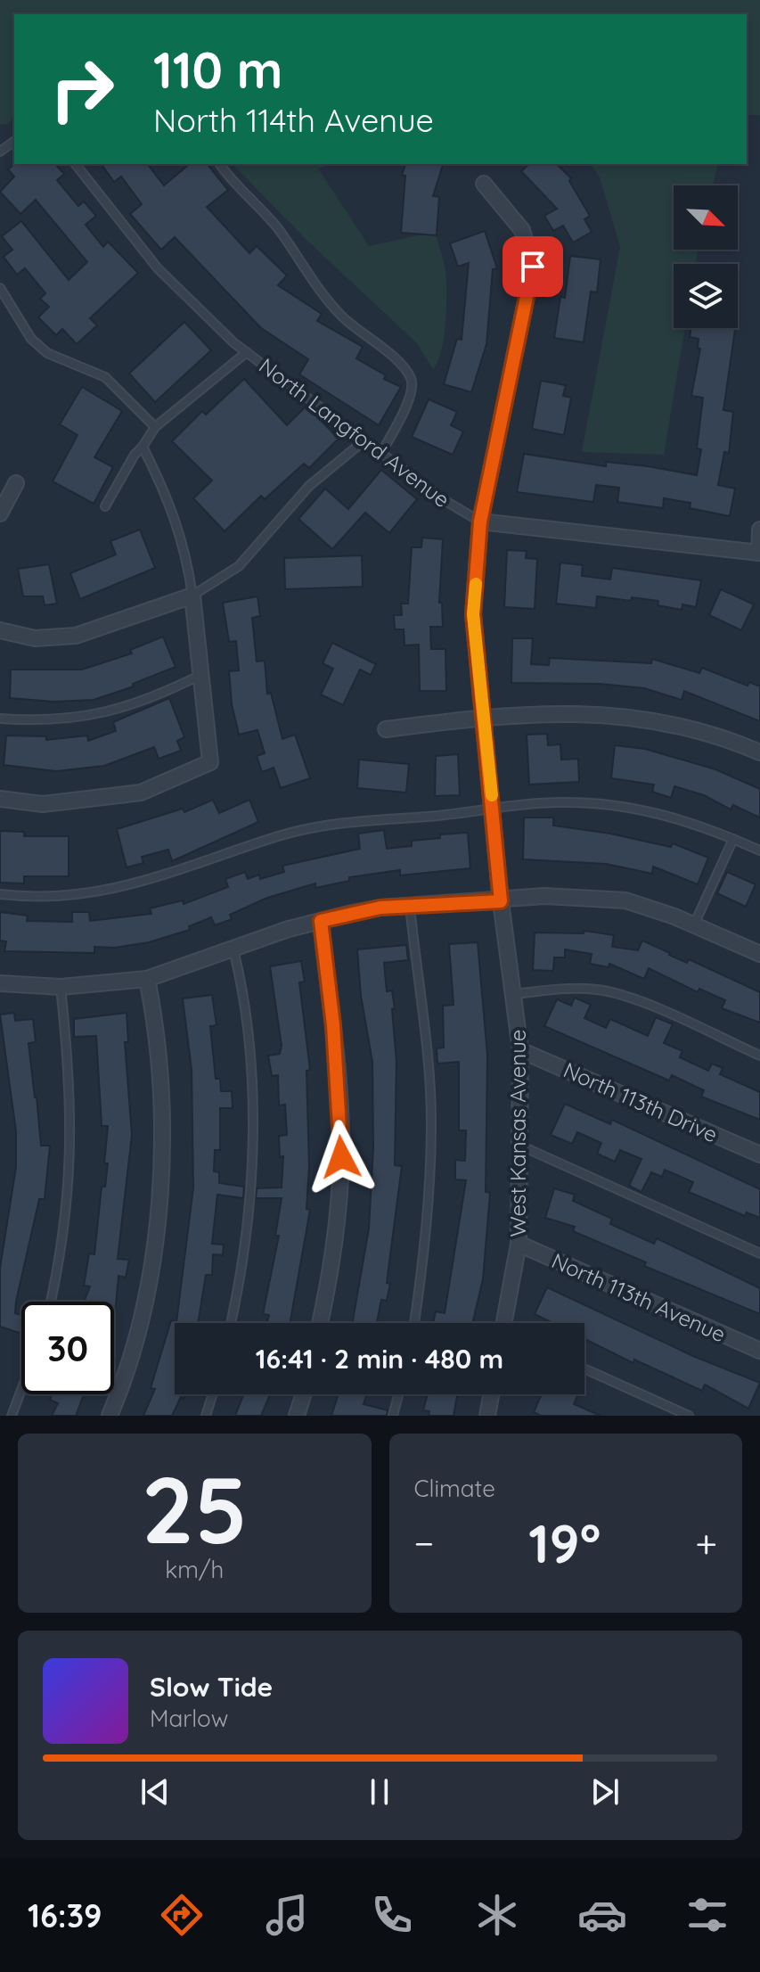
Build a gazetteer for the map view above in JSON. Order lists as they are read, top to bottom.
{
  "streets": {
    "street": [
      "North Langford Avenue",
      "North 113th Drive",
      "West Kansas Avenue",
      "North 113th Avenue"
    ]
  },
  "crossings": [
    ["North Langford Avenue", "West Kansas Avenue"],
    ["North 113th Drive", "West Kansas Avenue"],
    ["West Kansas Avenue", "North 113th Avenue"]
  ],
  "north": "bottom right",
  "page": {
    "turn": ["110 m", "North 114th Avenue"],
    "limit": "30",
    "trip": "16:41 · 2 min · 480 m",
    "tile": [
      ["25", "km/h"],
      "Climate"
    ],
    "heat": ["−", "19°", "+"],
    "song": ["Slow Tide", "Marlow"],
    "tabs": "16:39"
  }
}
